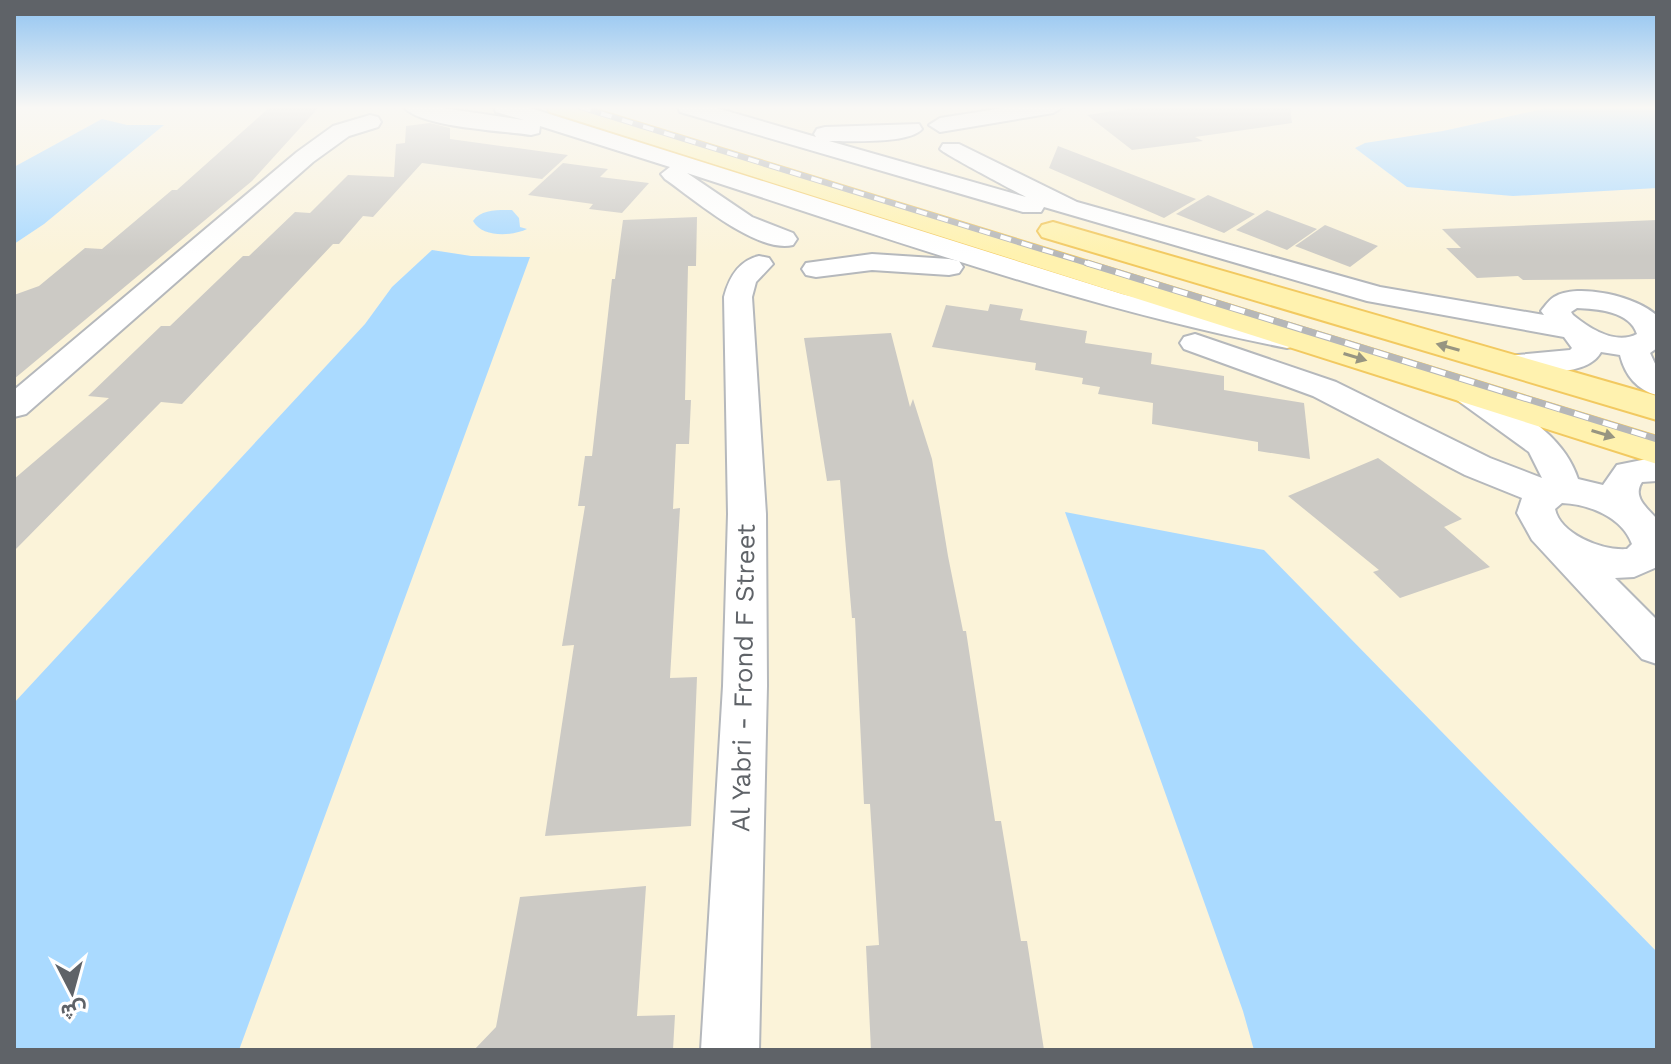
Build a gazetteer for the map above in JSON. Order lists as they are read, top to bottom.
{
  "streets": {
    "street": ["Al Yabri - Frond F Street"]
  },
  "north": "bottom"
}
